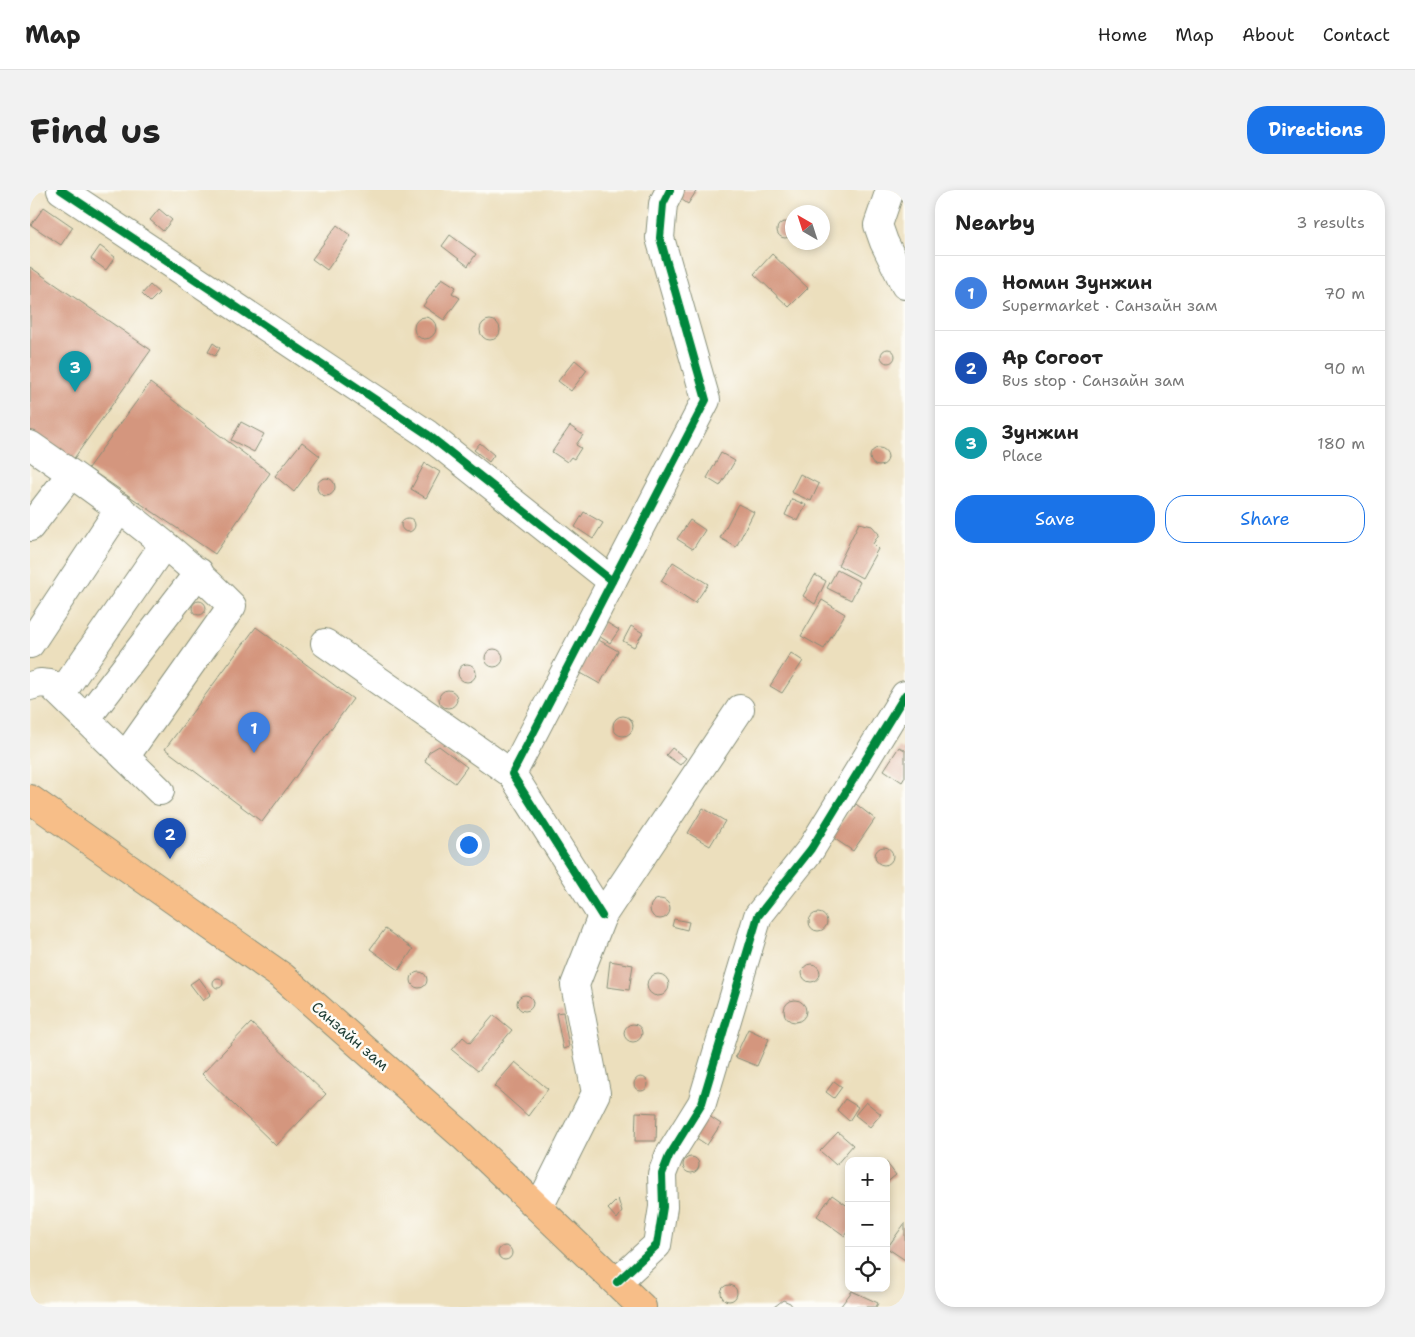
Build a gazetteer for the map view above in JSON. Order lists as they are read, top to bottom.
{
  "streets": {
    "main road": ["Санзайн зам"]
  },
  "north": "top left",
  "page": {
    "header": "Map",
    "nav": [
      "Home",
      "Map",
      "About",
      "Contact"
    ],
    "buttons": [
      "Directions",
      ["Save", "Share"]
    ],
    "title": "Find us",
    "heading": ["Nearby", "3 results"],
    "list": [
      {
        "mark": "1",
        "name": "Номин Зунжин",
        "note": "Supermarket · Санзайн зам",
        "value": "70 m"
      },
      {
        "mark": "2",
        "name": "Ар Согоот",
        "note": "Bus stop · Санзайн зам",
        "value": "90 m"
      },
      {
        "mark": "3",
        "name": "Зунжин",
        "note": "Place",
        "value": "180 m"
      }
    ],
    "pins": ["3", "1", "2"],
    "map_buttons": ["+", "−"]
  }
}
